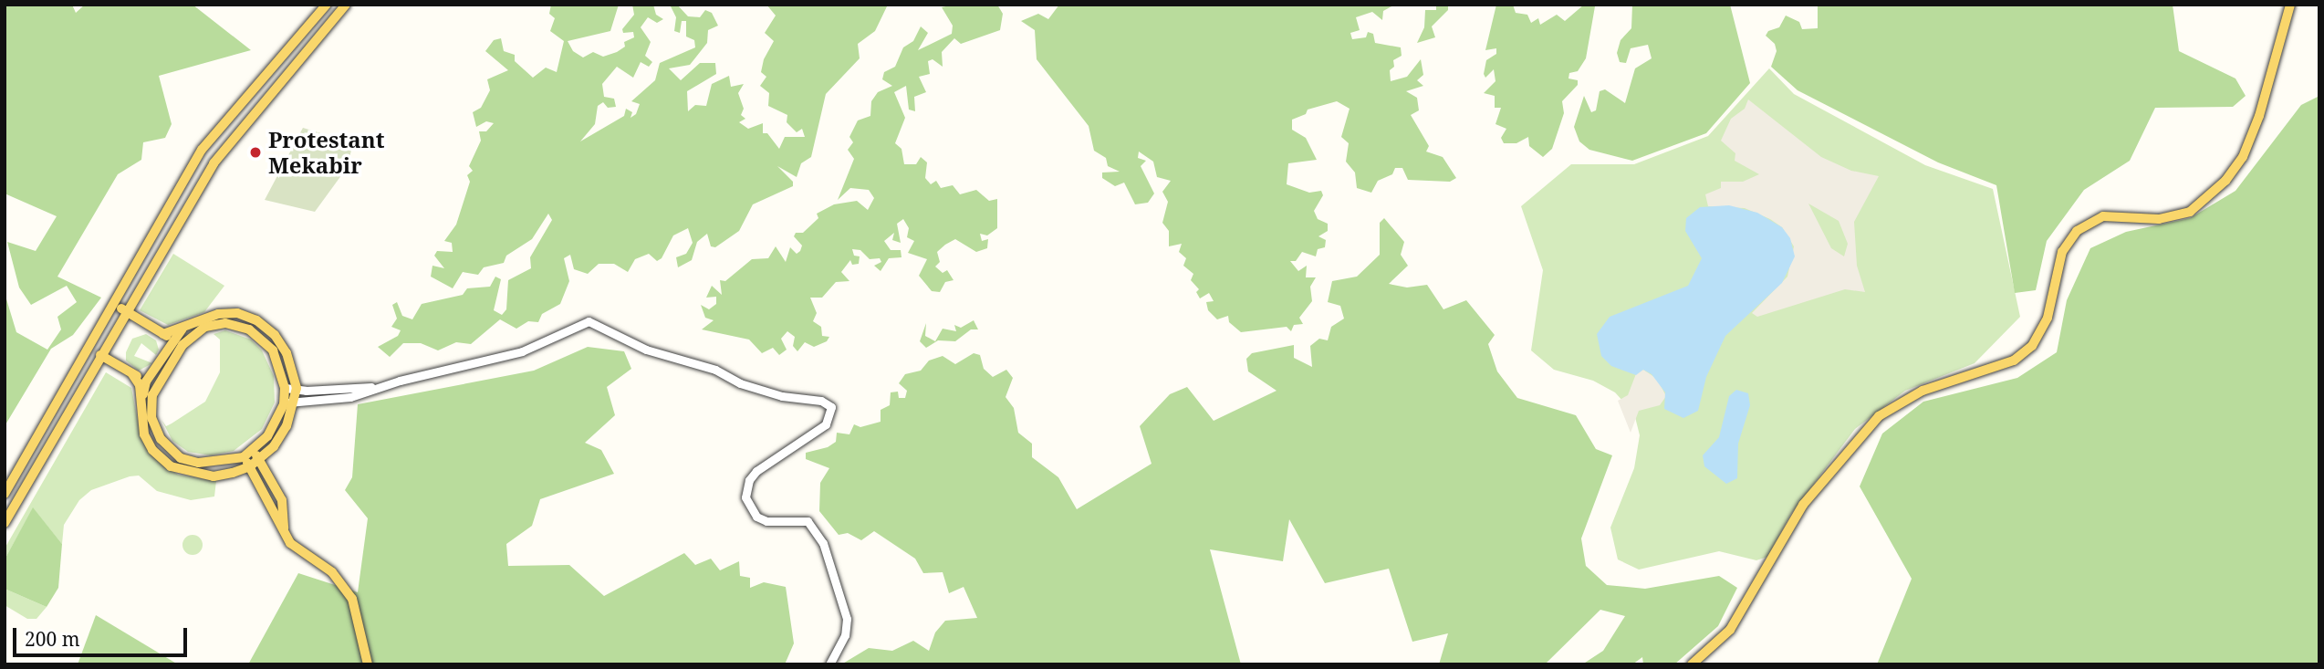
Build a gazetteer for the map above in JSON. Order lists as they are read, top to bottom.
{
  "places": ["Protestant Mekabir"],
  "scale_bar": "200 m"
}
